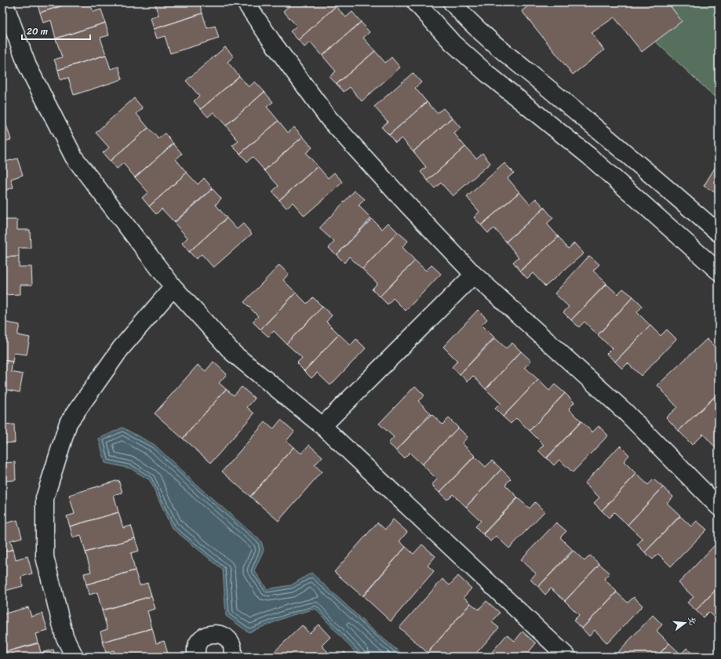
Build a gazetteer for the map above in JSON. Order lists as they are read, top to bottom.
{
  "scale_bar": "20 m",
  "north": "right"
}
